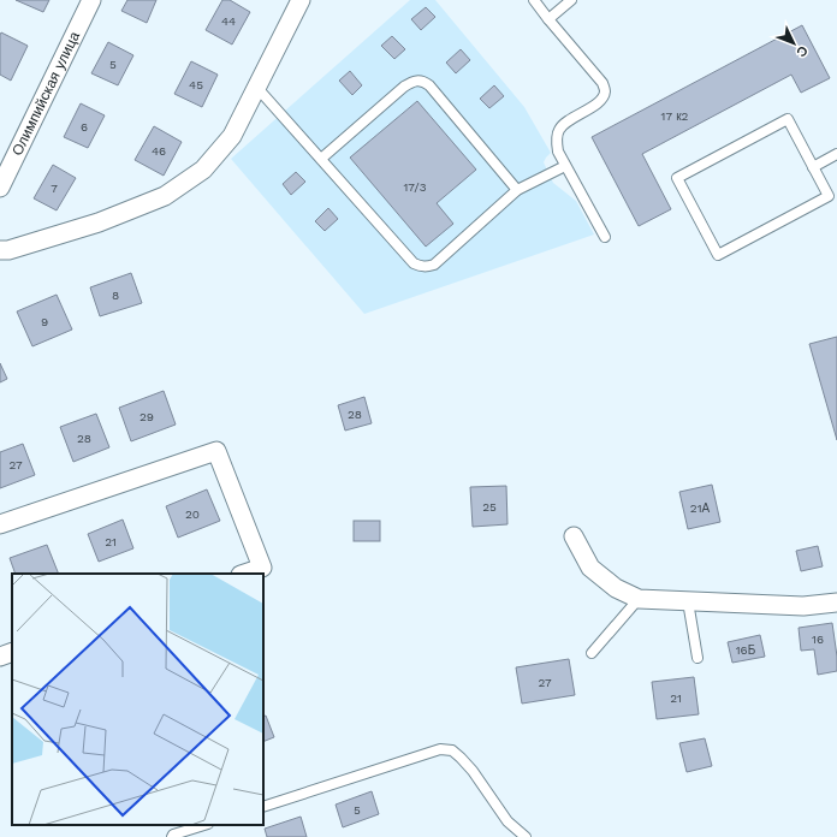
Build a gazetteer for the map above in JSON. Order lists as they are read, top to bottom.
{
  "streets": {
    "street": ["Олимпийская улица"]
  },
  "house_numbers": [
    "44",
    "5",
    "45",
    "17 к2",
    "6",
    "46",
    "17/3",
    "7",
    "8",
    "9",
    "28",
    "29",
    "28",
    "27",
    "25",
    "21А",
    "20",
    "21",
    "16",
    "16Б",
    "27",
    "21",
    "5"
  ],
  "north": "bottom right"
}
